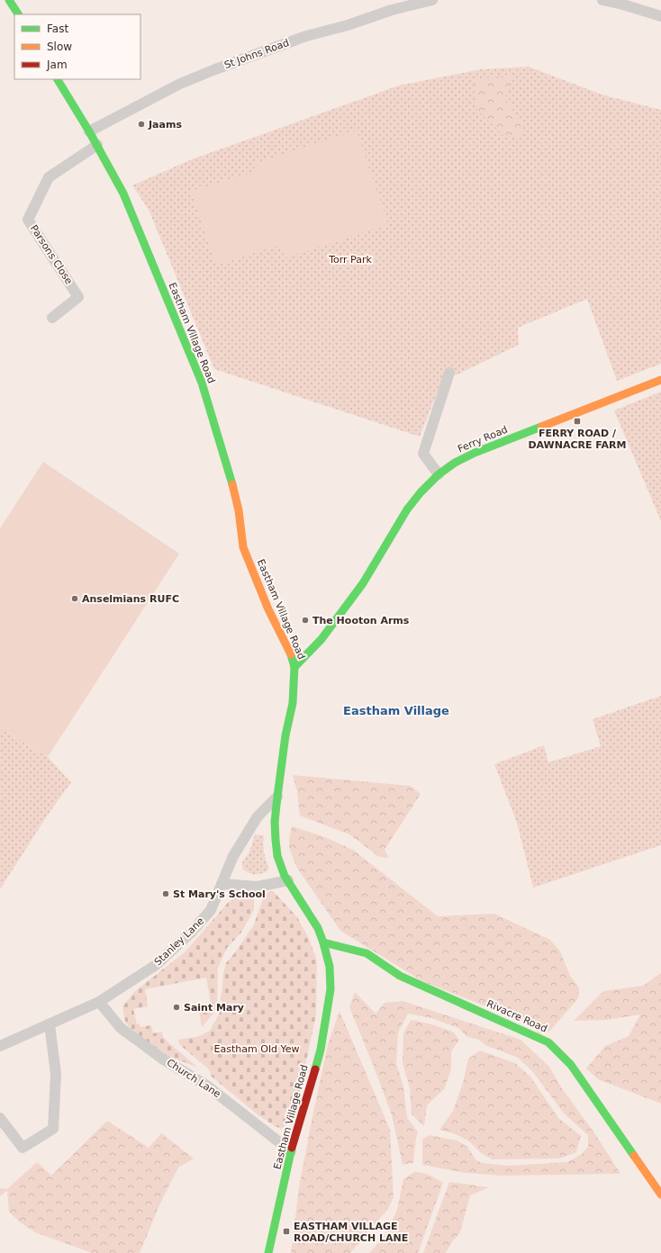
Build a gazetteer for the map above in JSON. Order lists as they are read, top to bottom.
{
  "streets": {
    "main road": ["Eastham Village Road", "Ferry Road", "Rivacre Road"],
    "street": [
      "St Johns Road",
      "Parsons Close",
      "Stanley Lane",
      "Church Lane"
    ]
  },
  "crossings": [
    ["St Johns Road", "Eastham Village Road"],
    ["Parsons Close", "Eastham Village Road"],
    ["Eastham Village Road", "Ferry Road"],
    ["Eastham Village Road", "Stanley Lane"],
    ["Eastham Village Road", "Rivacre Road"],
    ["Eastham Village Road", "Church Lane"],
    ["Stanley Lane", "Church Lane"]
  ],
  "districts": ["Eastham Village"],
  "parks": ["Torr Park", "Eastham Old Yew"],
  "places": {
    "other": [
      "Jaams",
      "Anselmians RUFC",
      "The Hooton Arms",
      "St Mary's School",
      "Saint Mary"
    ],
    "transit": ["FERRY ROAD / DAWNACRE FARM", "EASTHAM VILLAGE ROAD/CHURCH LANE"]
  },
  "legend": ["Fast", "Slow", "Jam"]
}
